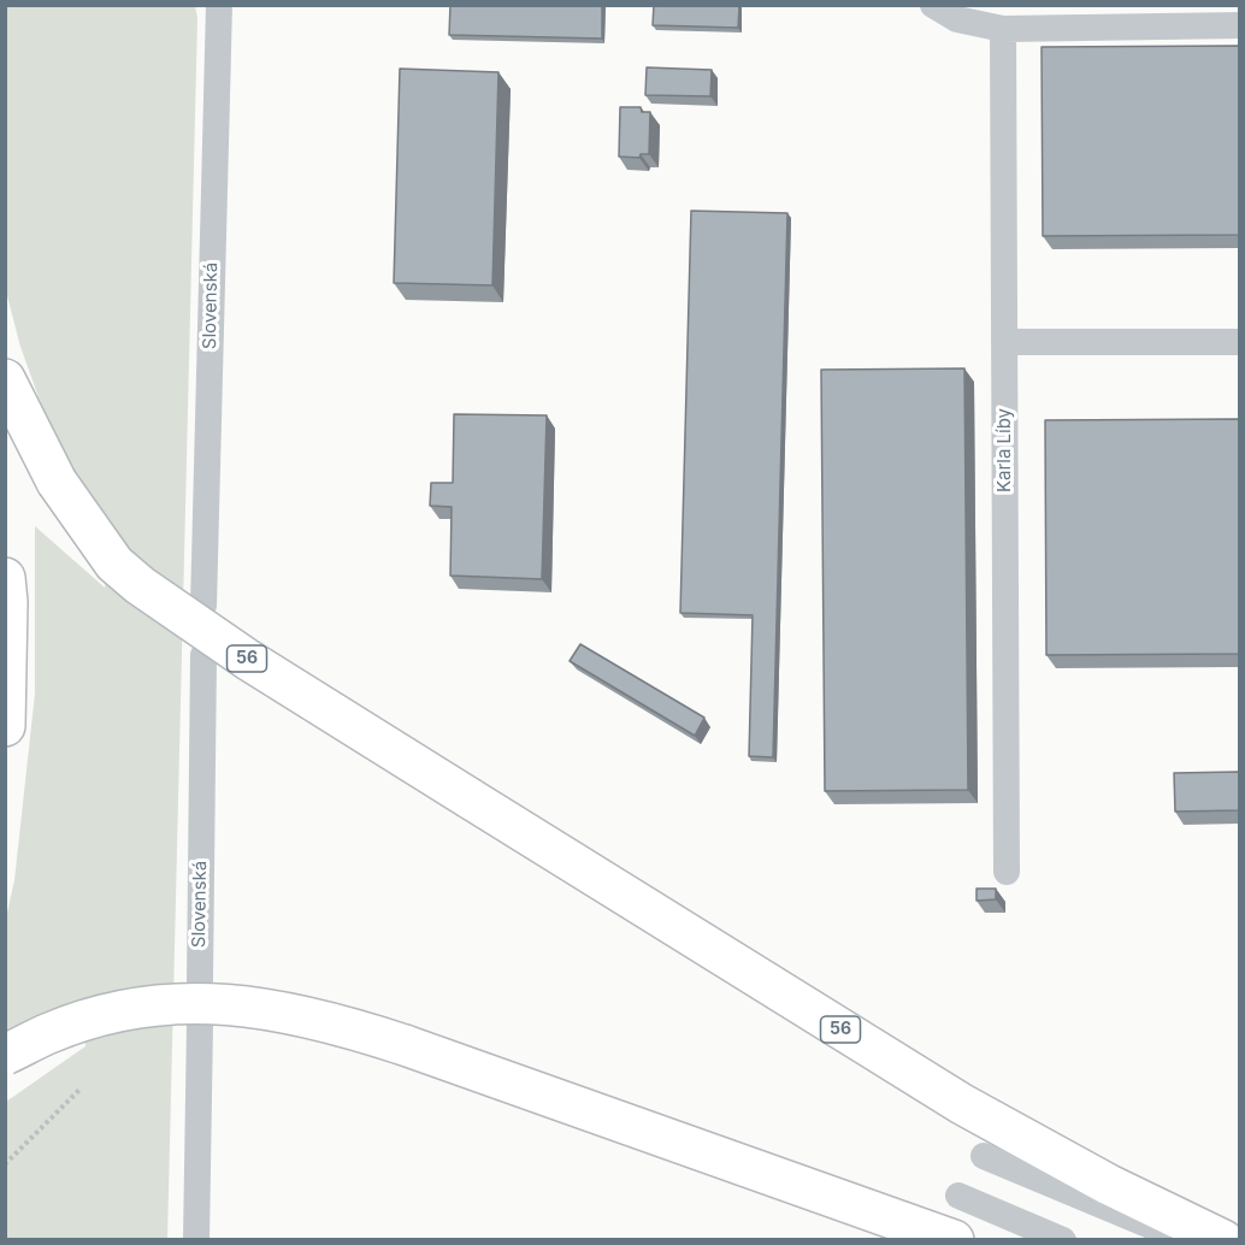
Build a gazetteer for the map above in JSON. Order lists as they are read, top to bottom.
{
  "streets": {
    "highway": ["56"],
    "street": ["Slovenská", "Karla Líby"]
  }
}
